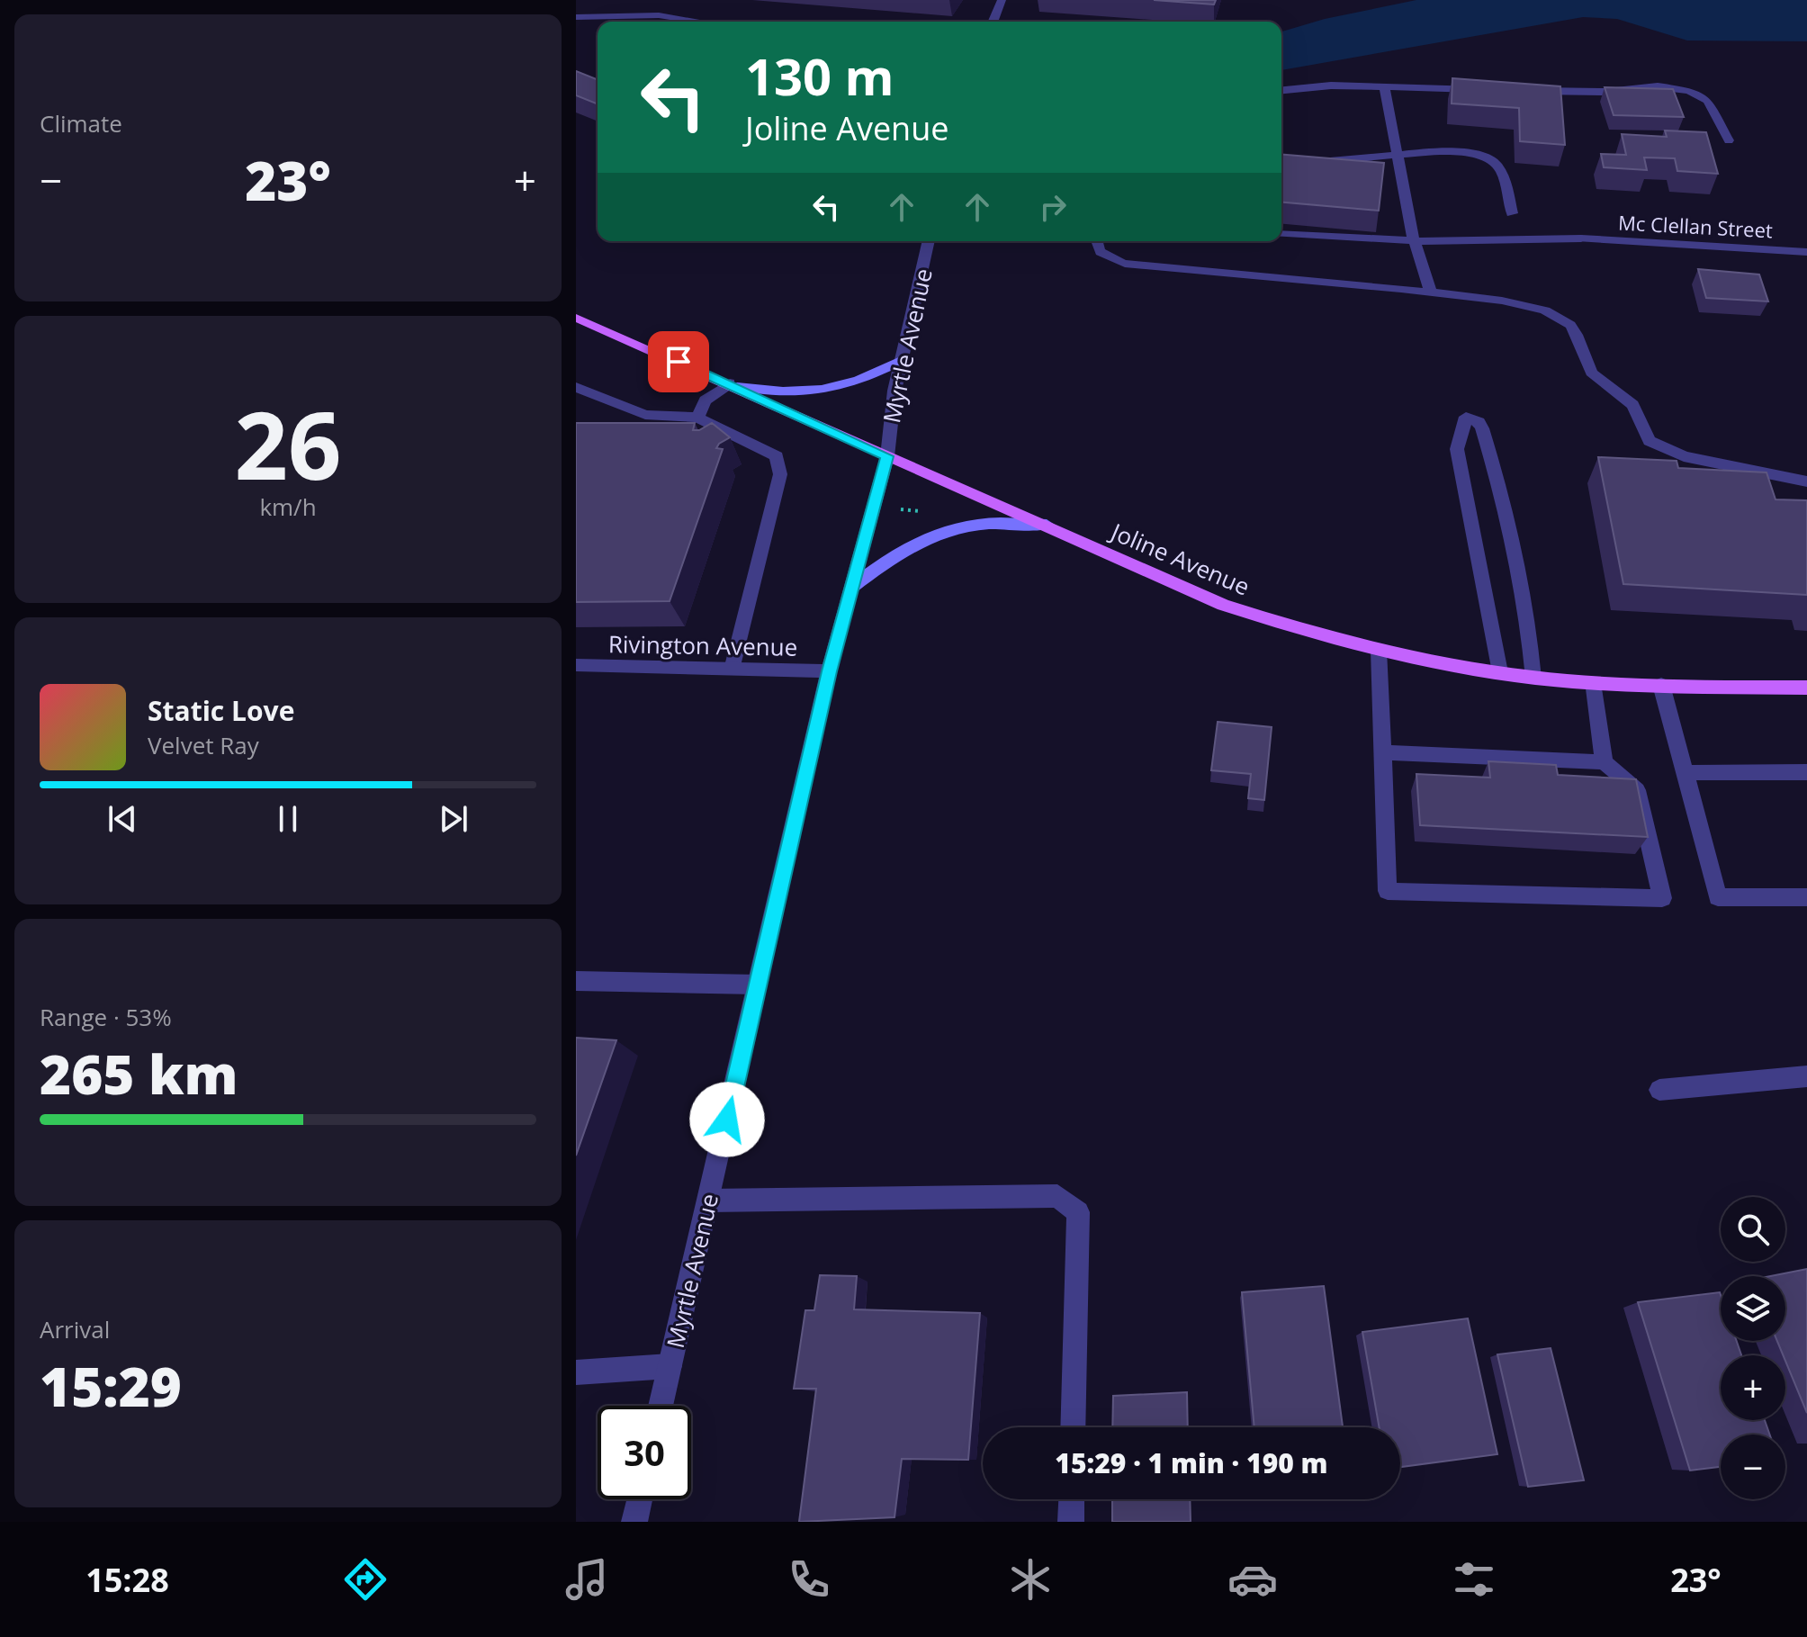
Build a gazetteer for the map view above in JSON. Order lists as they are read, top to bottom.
{
  "streets": {
    "main road": ["Joline Avenue"],
    "street": ["Mc Clellan Street", "Myrtle Avenue", "Rivington Avenue"]
  },
  "crossings": [
    ["Myrtle Avenue", "Joline Avenue"],
    ["Myrtle Avenue", "Rivington Avenue"]
  ],
  "page": {
    "tile": [
      "Climate",
      ["26", "km/h"],
      ["Range · 53%", "265 km"],
      ["Arrival", "15:29"]
    ],
    "turn": ["130 m", "Joline Avenue"],
    "heat": ["−", "23°", "+"],
    "song": ["Static Love", "Velvet Ray"],
    "map_buttons": ["+", "−"],
    "limit": "30",
    "trip": "15:29 · 1 min · 190 m",
    "tabs": ["15:28", "23°"]
  }
}
